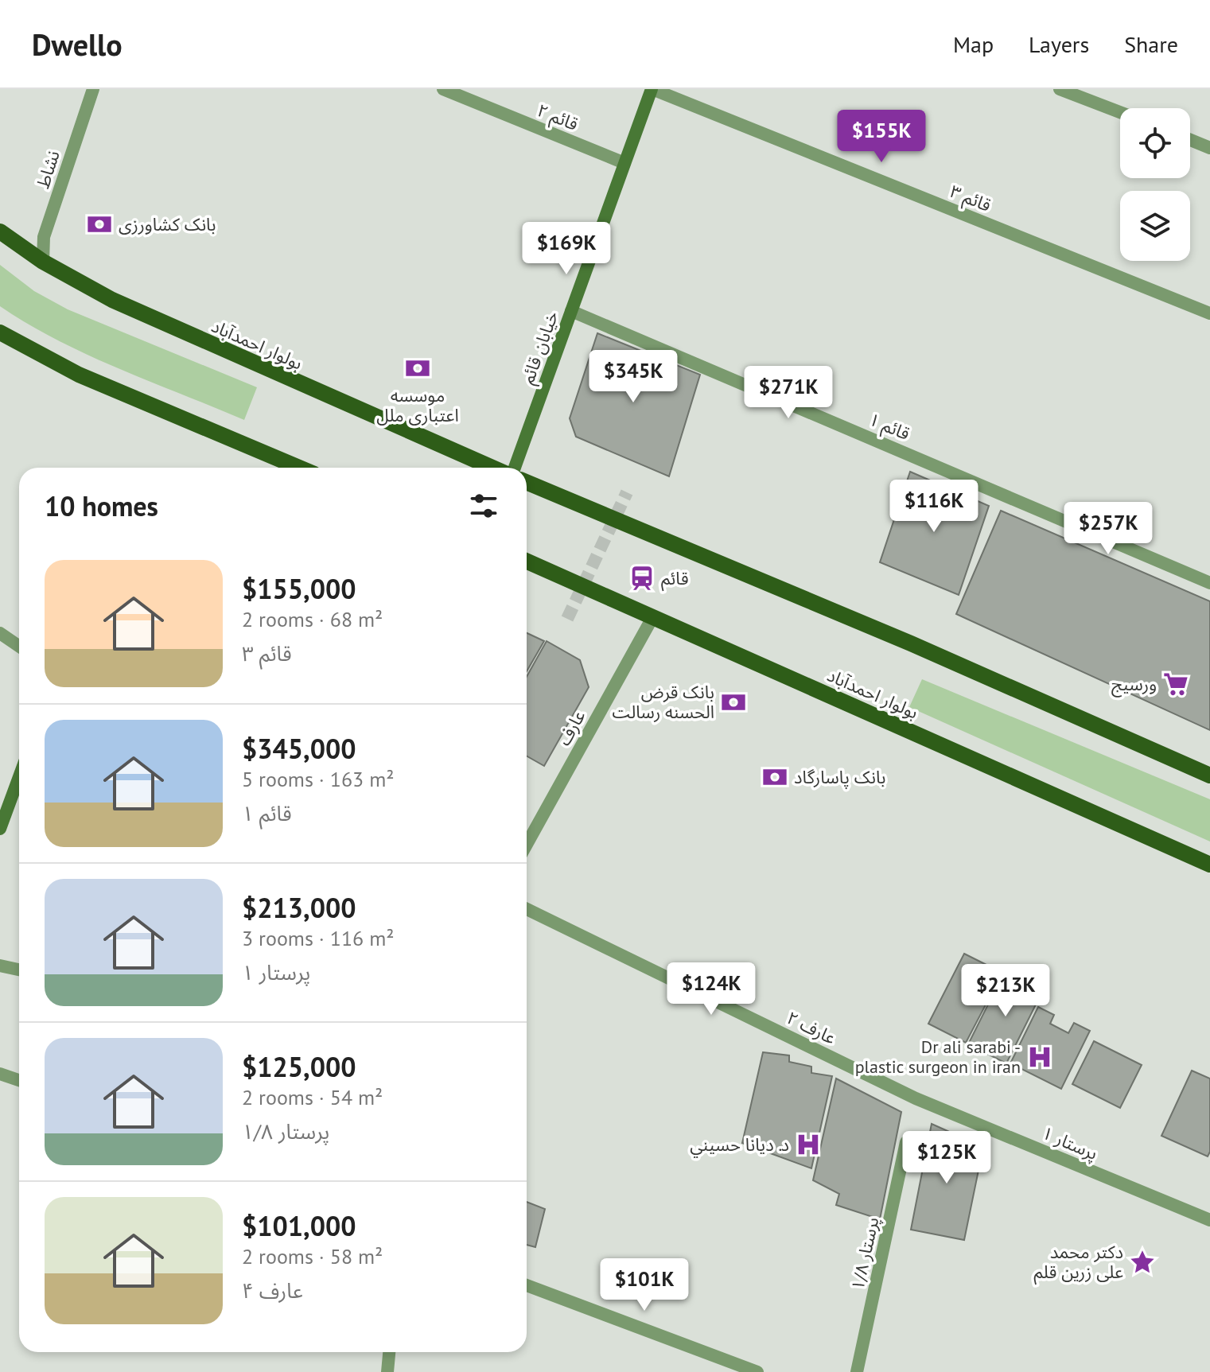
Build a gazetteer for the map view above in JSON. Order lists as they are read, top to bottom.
{
  "streets": {
    "main road": ["بولوار احمدآباد"],
    "street": [
      "قائم ۲",
      "نشاط",
      "قائم ۳",
      "خیابان قائم",
      "قائم ۱",
      "عارف",
      "عارف ۲",
      "پرستار ۱",
      "پرستار ۱/۸"
    ]
  },
  "crossings": [
    ["قائم ۲", "خیابان قائم"],
    ["نشاط", "بولوار احمدآباد"],
    ["قائم ۳", "خیابان قائم"],
    ["بولوار احمدآباد", "عارف"],
    ["خیابان قائم", "قائم ۱"],
    ["عارف ۲", "پرستار ۱"]
  ],
  "places": {
    "bank": [
      "بانک کشاورزی",
      "موسسه اعتباری ملل",
      "بانک قرض الحسنه رسالت",
      "بانک پاسارگاد"
    ],
    "station": ["قائم"],
    "supermarket": ["ورسیج"],
    "hospital": ["Dr ali sarabi - plastic surgeon in iran", "د. ديانا حسيني"],
    "place": ["دکتر محمد علی زرین قلم"]
  },
  "page": {
    "header": "Dwello",
    "nav": ["Map", "Layers", "Share"],
    "price": [
      "$155K",
      "$169K",
      "$345K",
      "$271K",
      "$116K",
      "$257K",
      "$124K",
      "$213K",
      "$125K",
      "$101K"
    ],
    "heading": "10 homes",
    "list": [
      {
        "name": "$155,000",
        "note": "2 rooms · 68 m² · قائم ۳"
      },
      {
        "name": "$345,000",
        "note": "5 rooms · 163 m² · قائم ۱"
      },
      {
        "name": "$213,000",
        "note": "3 rooms · 116 m² · پرستار ۱"
      },
      {
        "name": "$125,000",
        "note": "2 rooms · 54 m² · پرستار ۱/۸"
      },
      {
        "name": "$101,000",
        "note": "2 rooms · 58 m² · عارف ۴"
      }
    ]
  }
}
